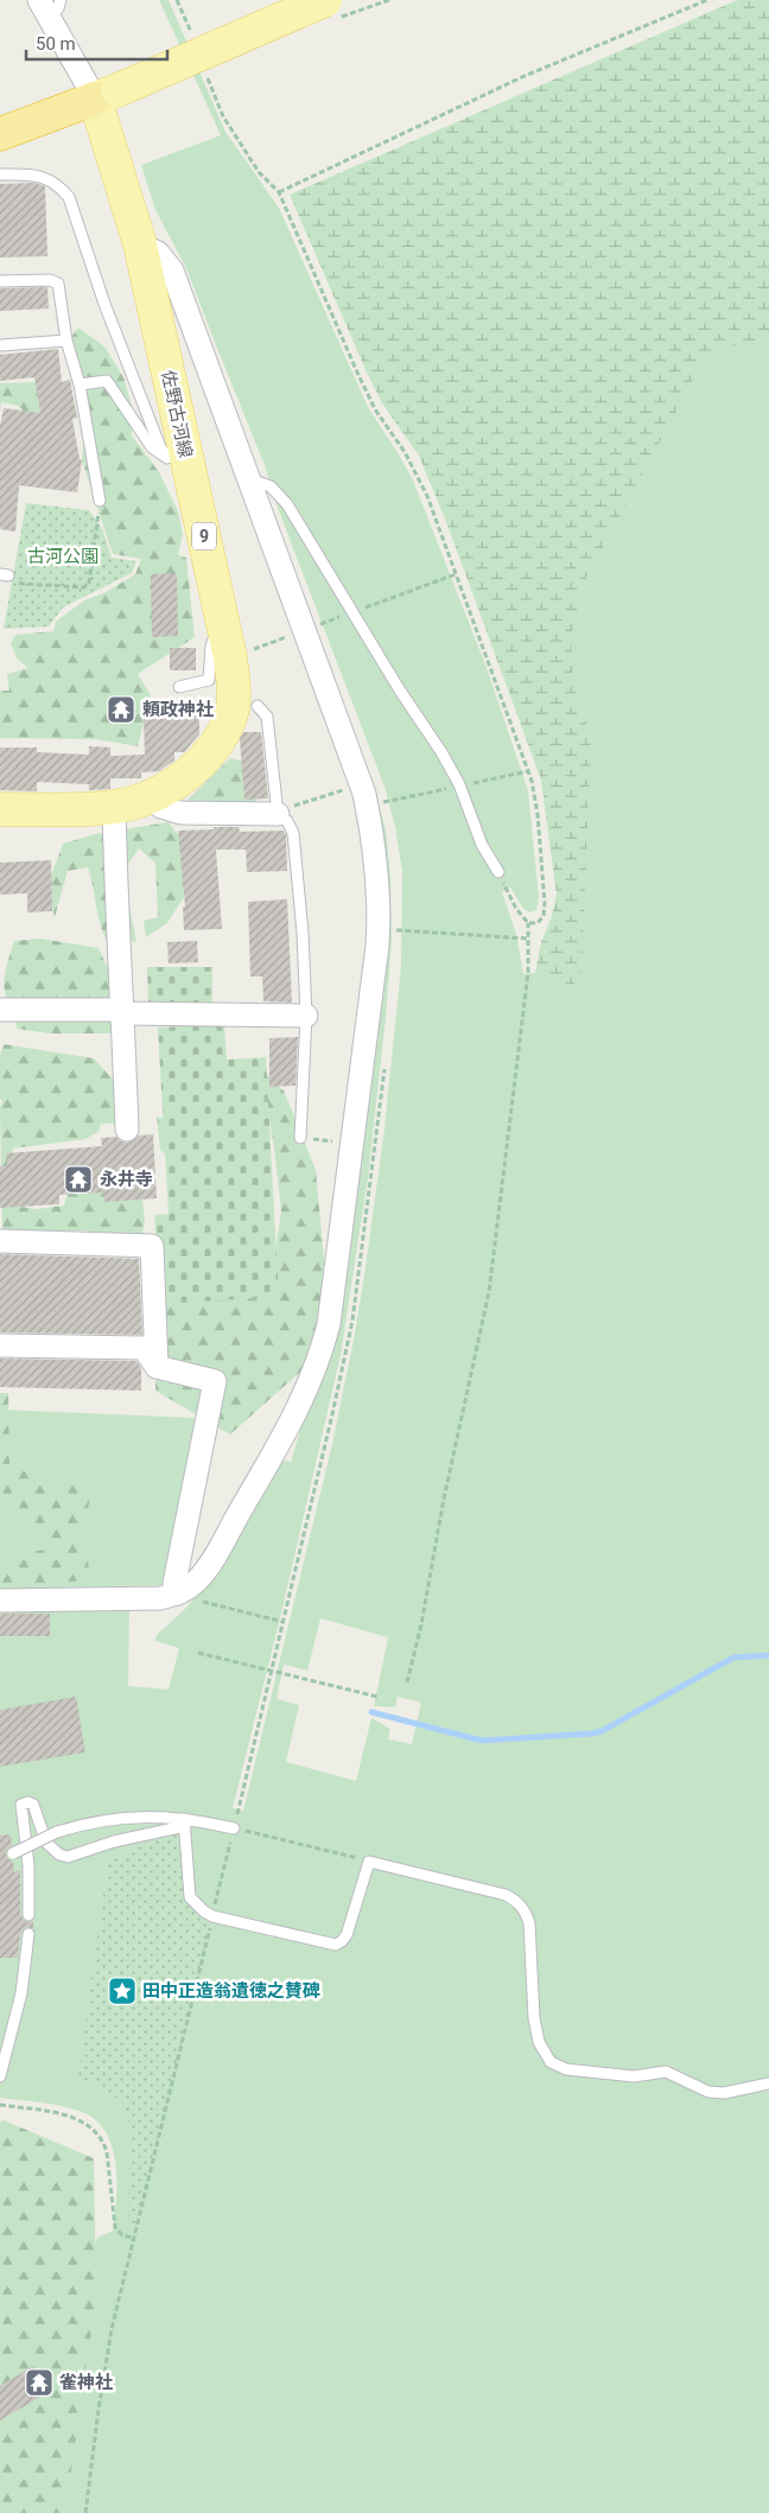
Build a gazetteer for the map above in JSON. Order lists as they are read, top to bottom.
{
  "streets": {
    "main road": ["佐野古河線", "9"]
  },
  "parks": ["古河公園"],
  "places": {
    "temple": ["頼政神社", "永井寺", "雀神社"],
    "place": ["田中正造翁遺徳之賛碑"]
  },
  "scale_bar": "50 m"
}
